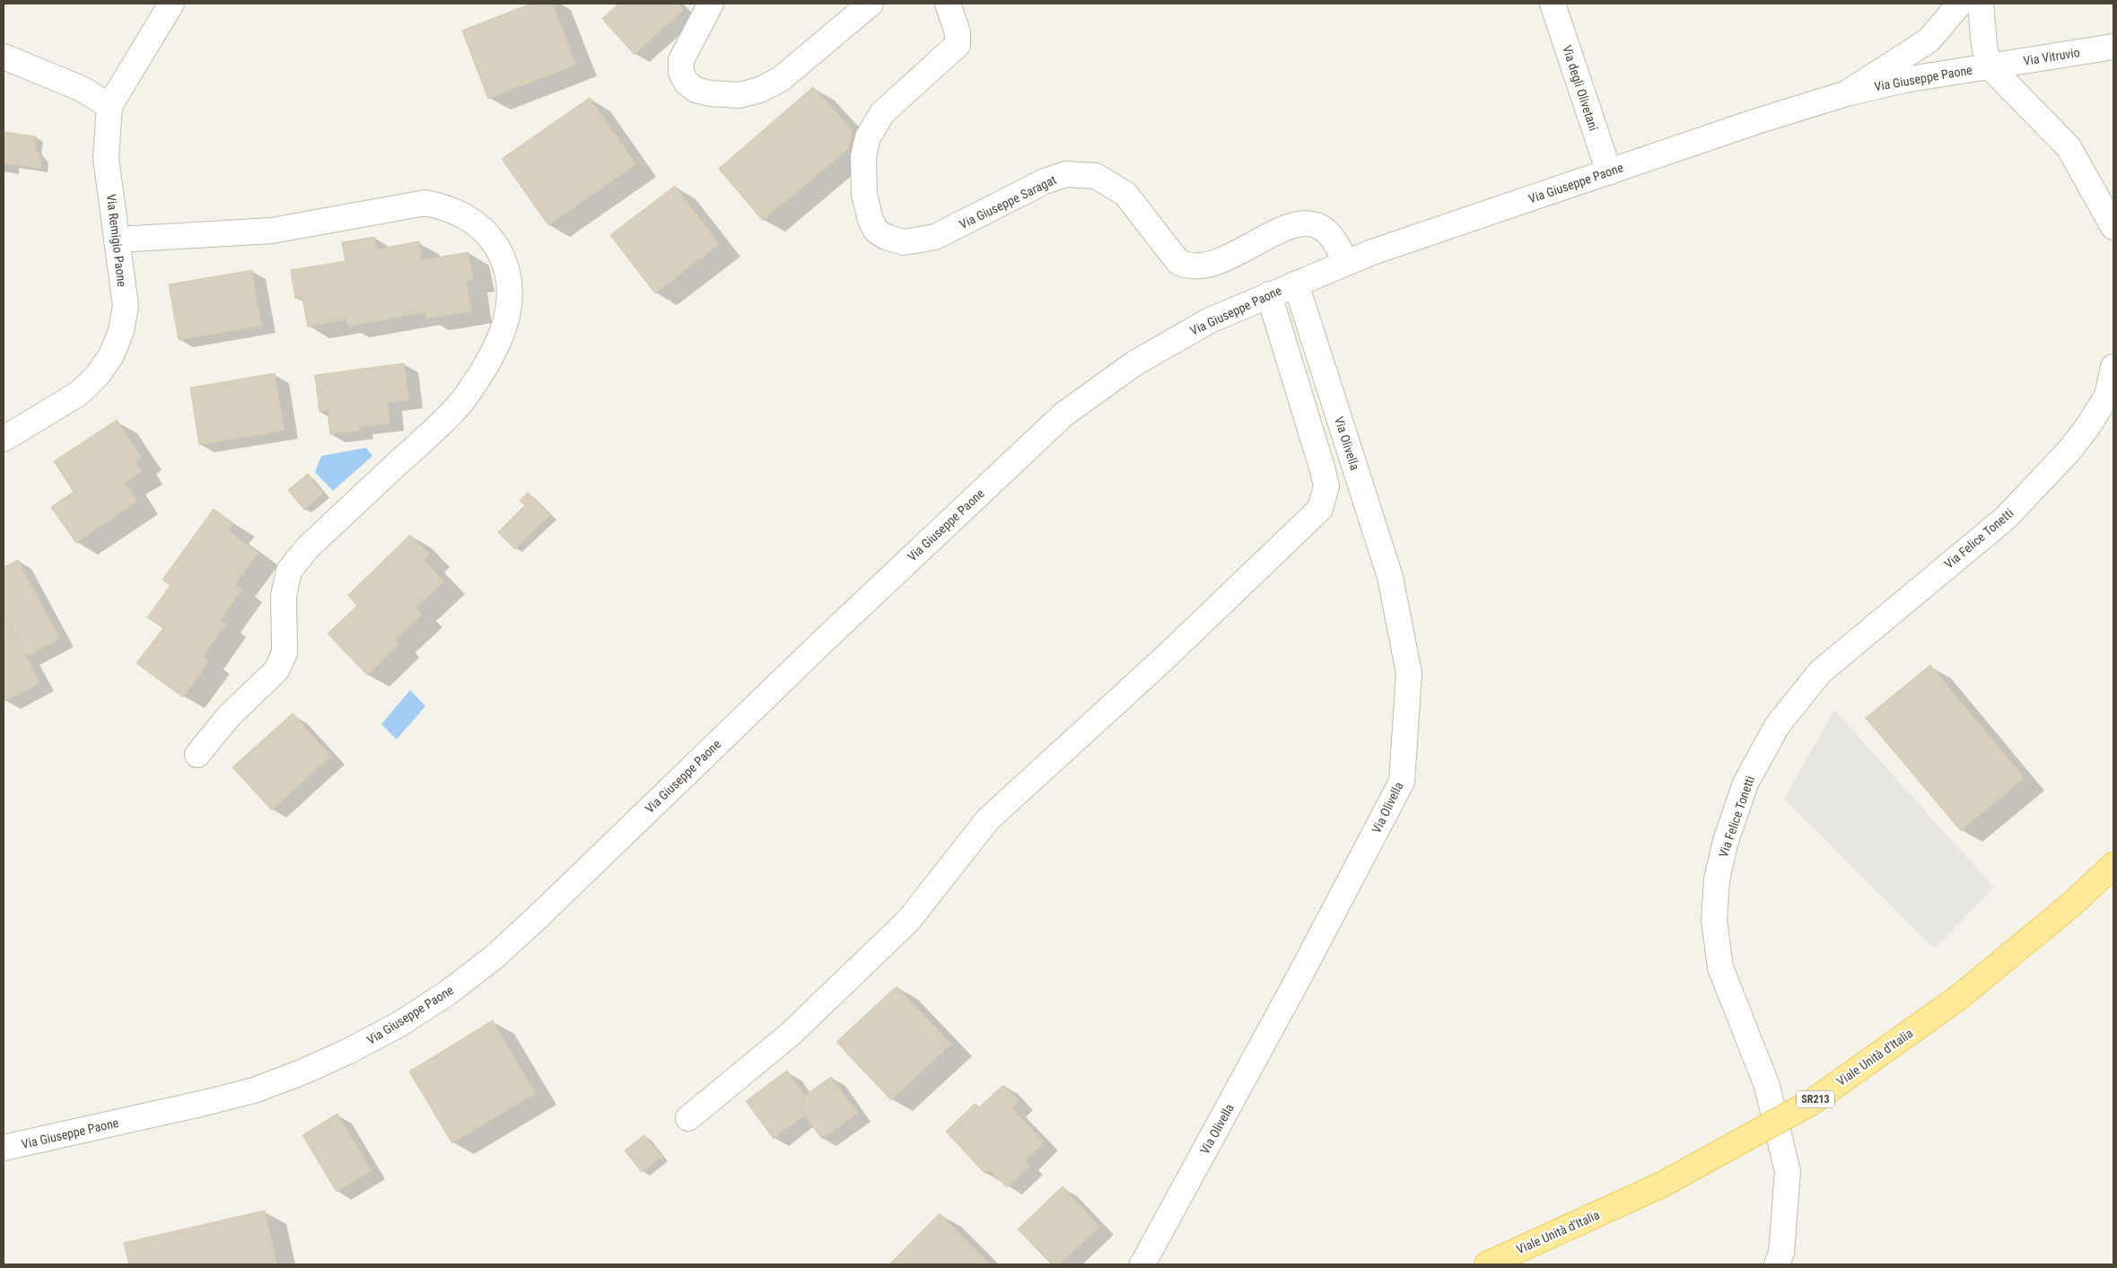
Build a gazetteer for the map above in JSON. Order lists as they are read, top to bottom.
{
  "streets": {
    "main road": ["Viale Unità d'Italia", "SR213"],
    "street": [
      "Via Vitruvio",
      "Via Giuseppe Paone",
      "Via degli Olivetani",
      "Via Giuseppe Saragat",
      "Via Remigio Paone",
      "Via Olivella",
      "Via Felice Tonetti"
    ]
  },
  "crossings": [
    ["Via Vitruvio", "Via Giuseppe Paone"],
    ["Via Giuseppe Paone", "Via degli Olivetani"],
    ["Via Giuseppe Paone", "Via Giuseppe Saragat"],
    ["Via Giuseppe Paone", "Via Olivella"]
  ]
}
